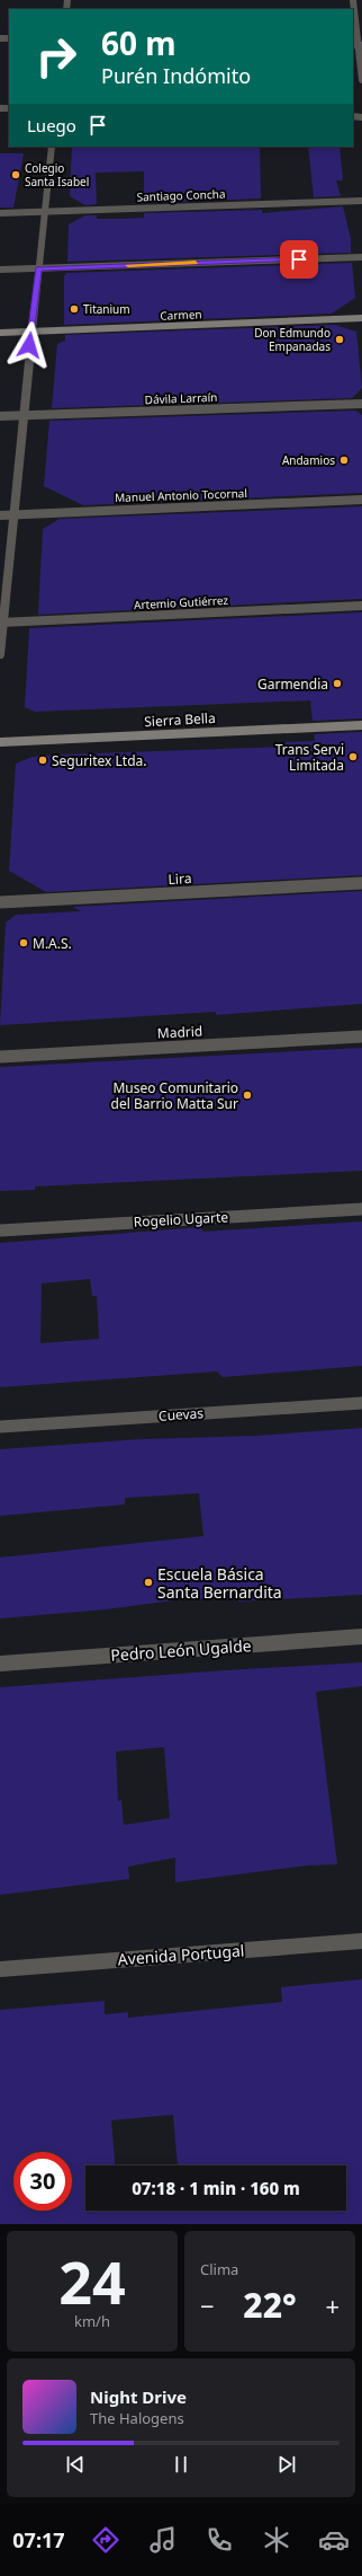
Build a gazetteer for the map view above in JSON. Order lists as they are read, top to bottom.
{
  "streets": {
    "main road": ["Carmen", "Sierra Bella"],
    "street": [
      "Santiago Concha",
      "Dávila Larraín",
      "Manuel Antonio Tocornal",
      "Artemio Gutiérrez",
      "Lira",
      "Madrid",
      "Rogelio Ugarte",
      "Cuevas",
      "Pedro León Ugalde",
      "Avenida Portugal"
    ]
  },
  "places": [
    "Colegio Santa Isabel",
    "Titanium",
    "Don Edmundo Empanadas",
    "Andamios",
    "Garmendia",
    "Trans Servi Limitada",
    "Seguritex Ltda.",
    "M.A.S.",
    "Museo Comunitario del Barrio Matta Sur",
    "Escuela Básica Santa Bernardita"
  ],
  "page": {
    "turn": ["60 m", "Purén Indómito"],
    "then": "Luego",
    "limit": "30",
    "trip": "07:18 · 1 min · 160 m",
    "tile": [
      ["24", "km/h"],
      "Clima"
    ],
    "heat": ["−", "22°", "+"],
    "song": ["Night Drive", "The Halogens"],
    "tabs": "07:17"
  }
}
